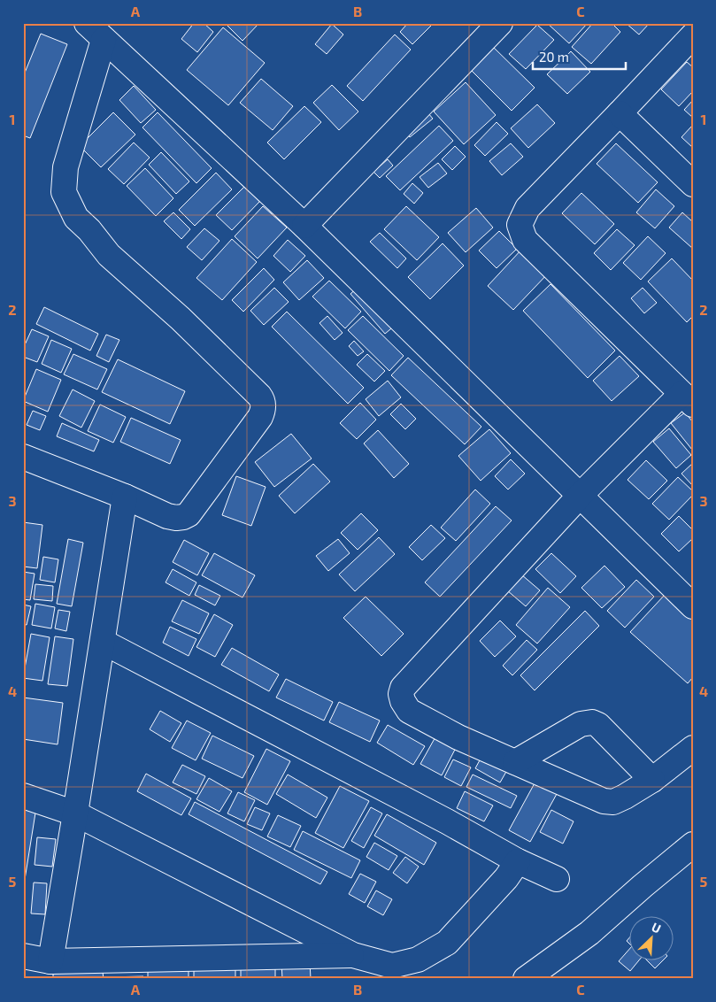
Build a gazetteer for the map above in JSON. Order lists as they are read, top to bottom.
{
  "scale_bar": "20 m",
  "north": "top right",
  "grid": {
    "columns": ["A", "B", "C"],
    "rows": [
      "1",
      "2",
      "3",
      "4",
      "5"
    ]
  }
}
